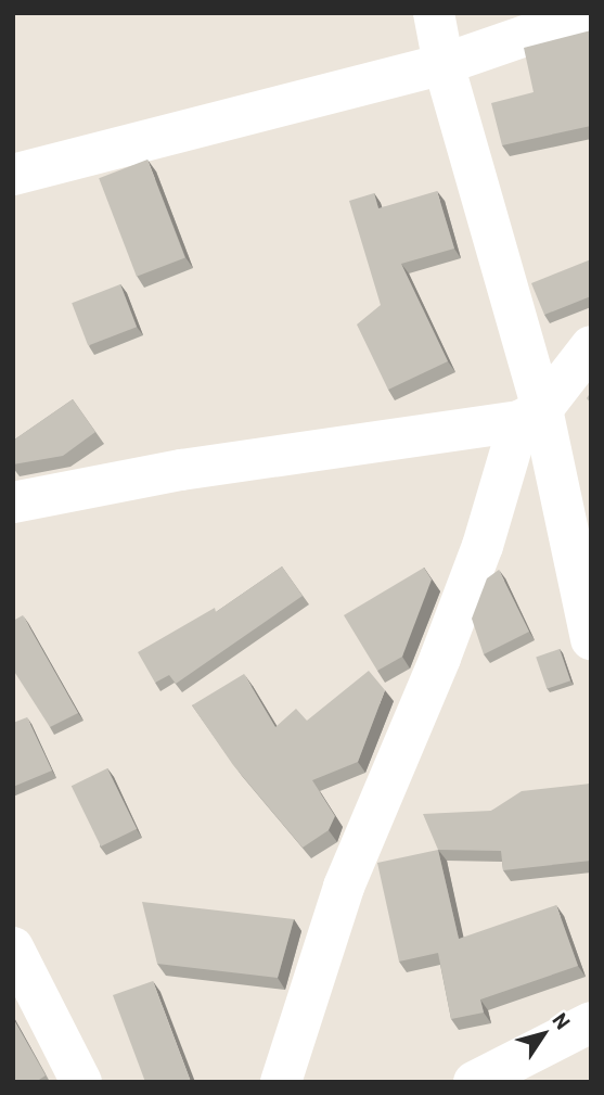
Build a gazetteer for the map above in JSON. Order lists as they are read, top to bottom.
{
  "north": "top right"
}
